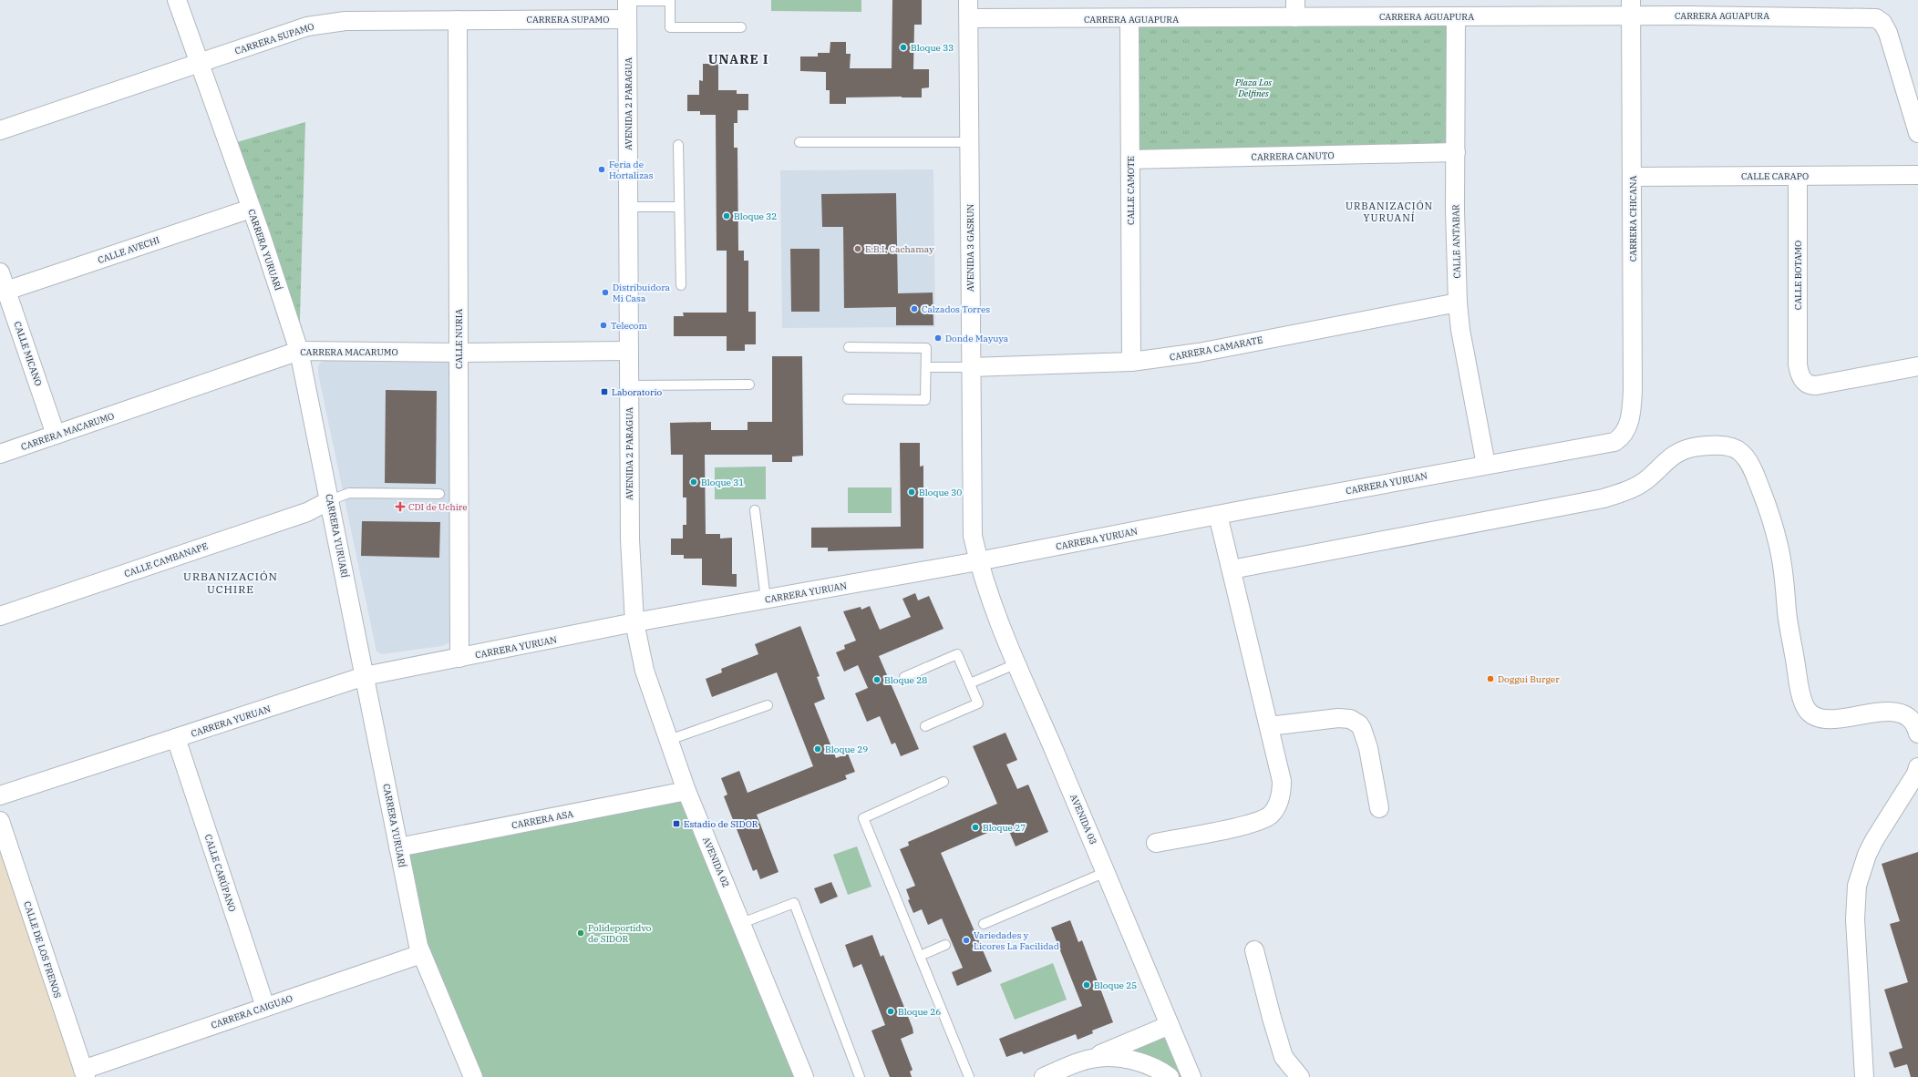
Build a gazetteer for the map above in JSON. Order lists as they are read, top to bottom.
{
  "streets": {
    "street": [
      "CARRERA AGUAPURA",
      "CARRERA SUPAMO",
      "AVENIDA 2 PARAGUA",
      "CARRERA CANUTO",
      "CALLE CARAPO",
      "CALLE CAMOTE",
      "CARRERA CHICANA",
      "CALLE ANTABAR",
      "AVENIDA 3 GASRUN",
      "CALLE AVECHI",
      "CARRERA YURUARÍ",
      "CALLE BOTAMO",
      "CALLE NURIA",
      "CARRERA CAMARATE",
      "CARRERA MACARUMO",
      "CALLE MICANO",
      "CARRERA YURUAN",
      "CALLE CAMBANAPE",
      "CARRERA ASA",
      "AVENIDA 03",
      "AVENIDA 02",
      "CALLE CARÚPANO",
      "CALLE DE LOS FRENOS",
      "CARRERA CAIGUAO"
    ]
  },
  "crossings": [
    ["CARRERA AGUAPURA", "CALLE CAMOTE"],
    ["CARRERA AGUAPURA", "CARRERA CHICANA"],
    ["CARRERA AGUAPURA", "CALLE ANTABAR"],
    ["CARRERA AGUAPURA", "AVENIDA 3 GASRUN"],
    ["CARRERA SUPAMO", "AVENIDA 2 PARAGUA"],
    ["CARRERA SUPAMO", "CARRERA YURUARÍ"],
    ["CARRERA SUPAMO", "CALLE NURIA"],
    ["AVENIDA 2 PARAGUA", "CARRERA MACARUMO"],
    ["AVENIDA 2 PARAGUA", "CARRERA YURUAN"],
    ["AVENIDA 2 PARAGUA", "AVENIDA 02"],
    ["CARRERA CANUTO", "CALLE CAMOTE"],
    ["CARRERA CANUTO", "CALLE ANTABAR"],
    ["CALLE CARAPO", "CARRERA CHICANA"],
    ["CALLE CARAPO", "CALLE BOTAMO"],
    ["CALLE CAMOTE", "CARRERA CAMARATE"],
    ["CARRERA CHICANA", "CARRERA YURUAN"],
    ["CALLE ANTABAR", "CARRERA CAMARATE"],
    ["CALLE ANTABAR", "CARRERA YURUAN"],
    ["AVENIDA 3 GASRUN", "CARRERA CAMARATE"],
    ["AVENIDA 3 GASRUN", "CARRERA YURUAN"],
    ["AVENIDA 3 GASRUN", "AVENIDA 03"],
    ["CALLE AVECHI", "CARRERA YURUARÍ"],
    ["CALLE AVECHI", "CALLE MICANO"],
    ["CARRERA YURUARÍ", "CARRERA MACARUMO"],
    ["CARRERA YURUARÍ", "CARRERA YURUAN"],
    ["CARRERA YURUARÍ", "CALLE CAMBANAPE"],
    ["CARRERA YURUARÍ", "CARRERA ASA"],
    ["CARRERA YURUARÍ", "CARRERA CAIGUAO"],
    ["CALLE NURIA", "CARRERA MACARUMO"],
    ["CALLE NURIA", "CARRERA YURUAN"],
    ["CARRERA MACARUMO", "CALLE MICANO"],
    ["CARRERA YURUAN", "AVENIDA 03"],
    ["CARRERA YURUAN", "AVENIDA 02"],
    ["CARRERA YURUAN", "CALLE CARÚPANO"],
    ["CARRERA ASA", "AVENIDA 02"],
    ["CALLE CARÚPANO", "CARRERA CAIGUAO"],
    ["CALLE DE LOS FRENOS", "CARRERA CAIGUAO"]
  ],
  "districts": ["UNARE I", "URBANIZACIÓN YURUANÍ", "URBANIZACIÓN UCHIRE"],
  "parks": ["Plaza Los Delfines"],
  "places": {
    "other": [
      "Bloque 33",
      "Feria de Hortalizas",
      "Bloque 32",
      "E.B.I. Cachamay",
      "Distribuidora Mi Casa",
      "Calzados Torres",
      "Telecom",
      "Donde Mayuya",
      "Bloque 31",
      "Bloque 30",
      "Doggui Burger",
      "Bloque 28",
      "Bloque 29",
      "Bloque 27",
      "Polideportidvo de SIDOR",
      "Variedades y Licores La Facilidad",
      "Bloque 25",
      "Bloque 26"
    ],
    "transit": ["Laboratorio", "Estadio de SIDOR"],
    "health": ["CDI de Uchire"]
  }
}
